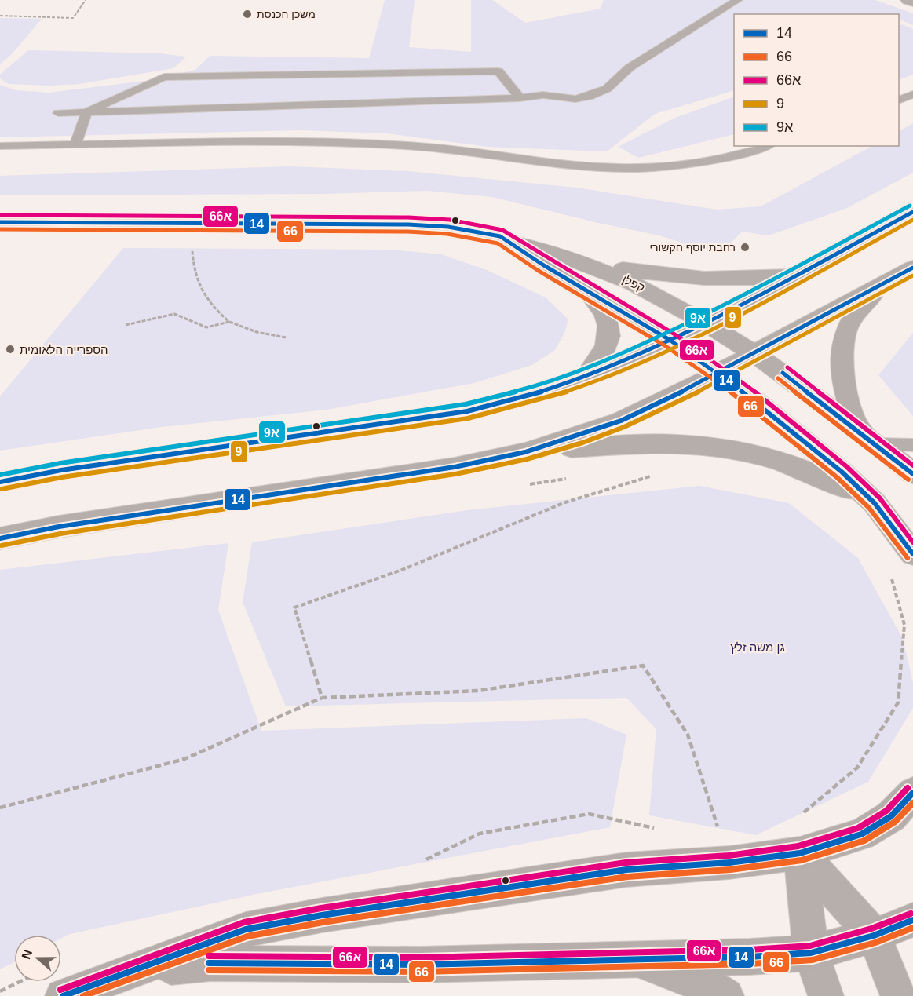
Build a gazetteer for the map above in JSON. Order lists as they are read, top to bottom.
{
  "streets": {
    "street": ["קפלן"]
  },
  "parks": ["גן משה זלץ"],
  "places": ["משכן הכנסת", "רחבת יוסף חקשורי", "הספרייה הלאומית"],
  "lines": [
    "transit line 9א",
    "transit line 14",
    "transit line 66א",
    "transit line 9",
    "transit line 66"
  ],
  "legend": [
    "14",
    "66",
    "66א",
    "9",
    "9א"
  ],
  "north": "left"
}
